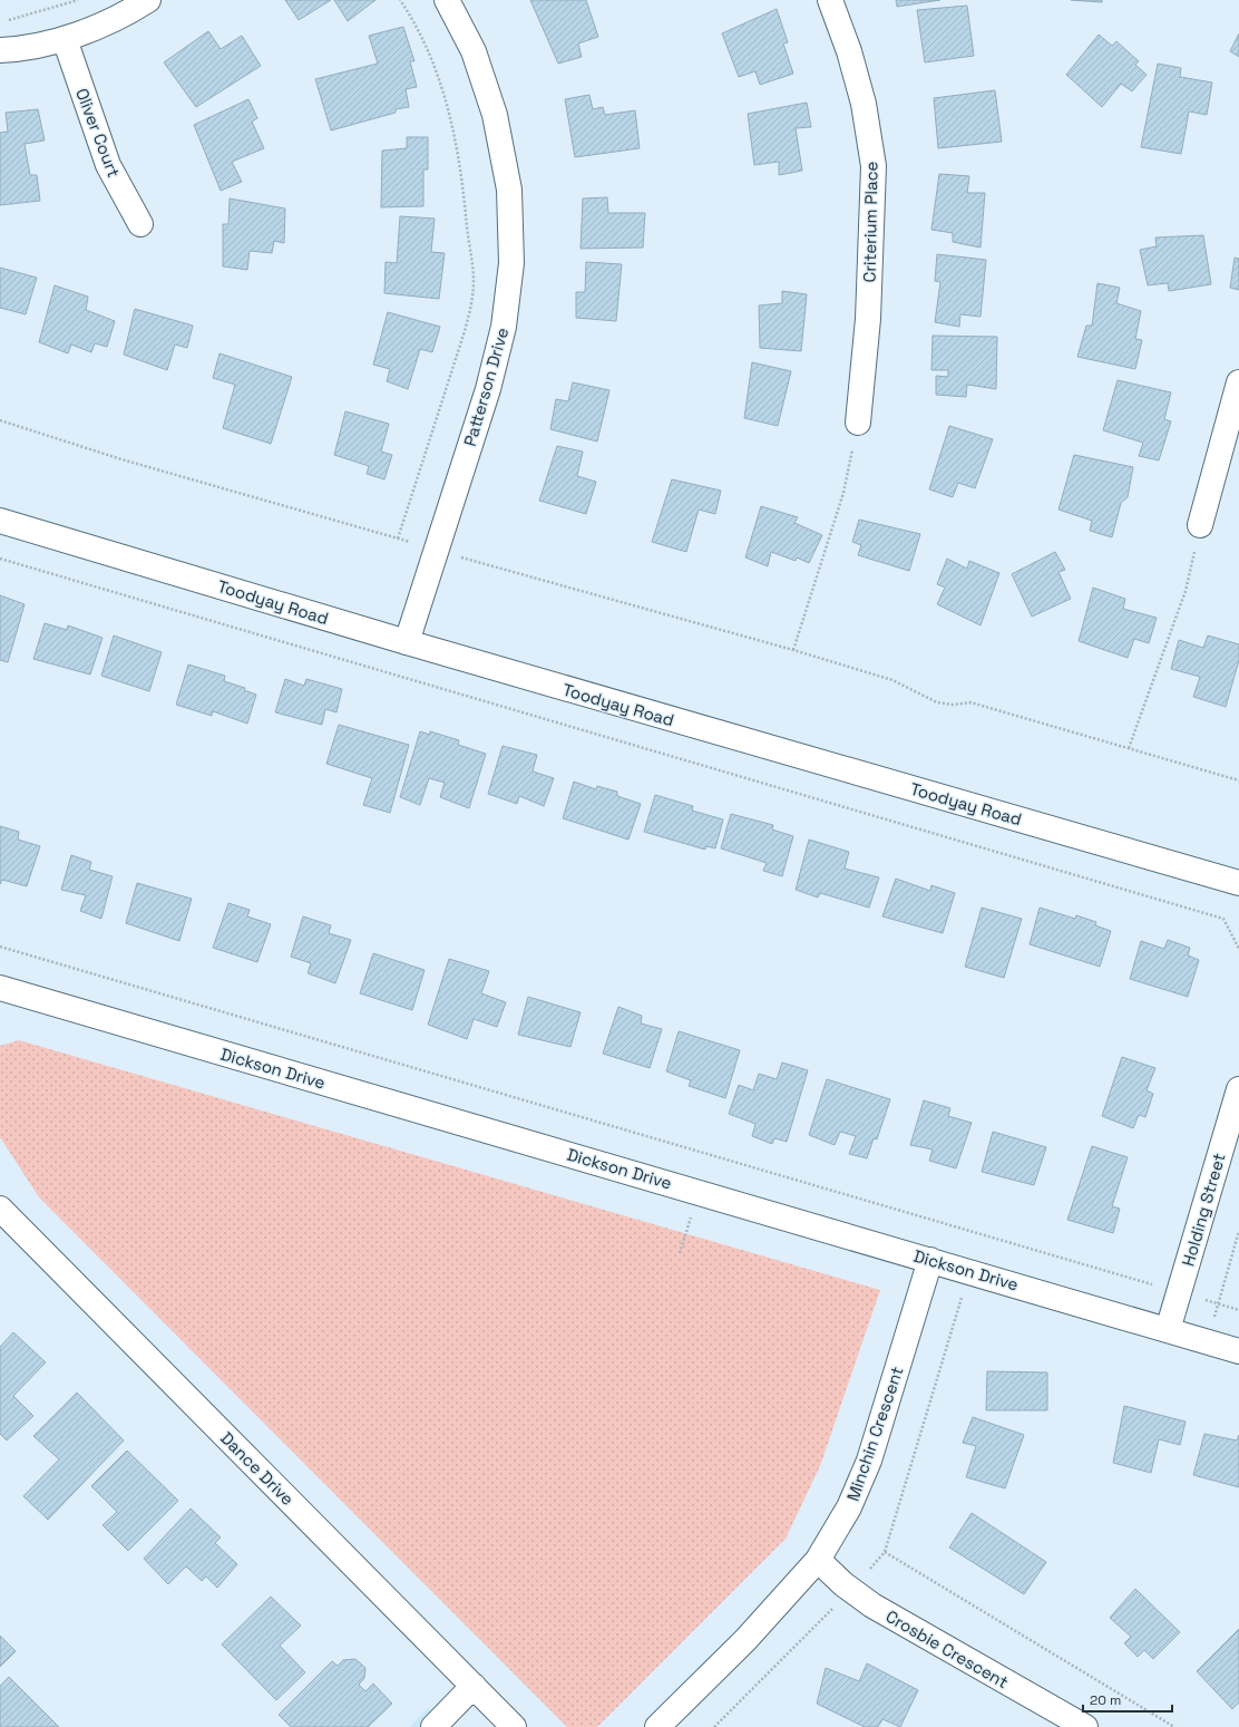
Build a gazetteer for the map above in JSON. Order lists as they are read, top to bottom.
{
  "streets": {
    "street": [
      "Oliver Court",
      "Criterium Place",
      "Patterson Drive",
      "Toodyay Road",
      "Dickson Drive",
      "Holding Street",
      "Minchin Crescent",
      "Dance Drive",
      "Crosbie Crescent"
    ]
  },
  "crossings": [
    ["Patterson Drive", "Toodyay Road"],
    ["Dickson Drive", "Holding Street"],
    ["Dickson Drive", "Minchin Crescent"],
    ["Minchin Crescent", "Crosbie Crescent"]
  ],
  "scale_bar": "20 m"
}
